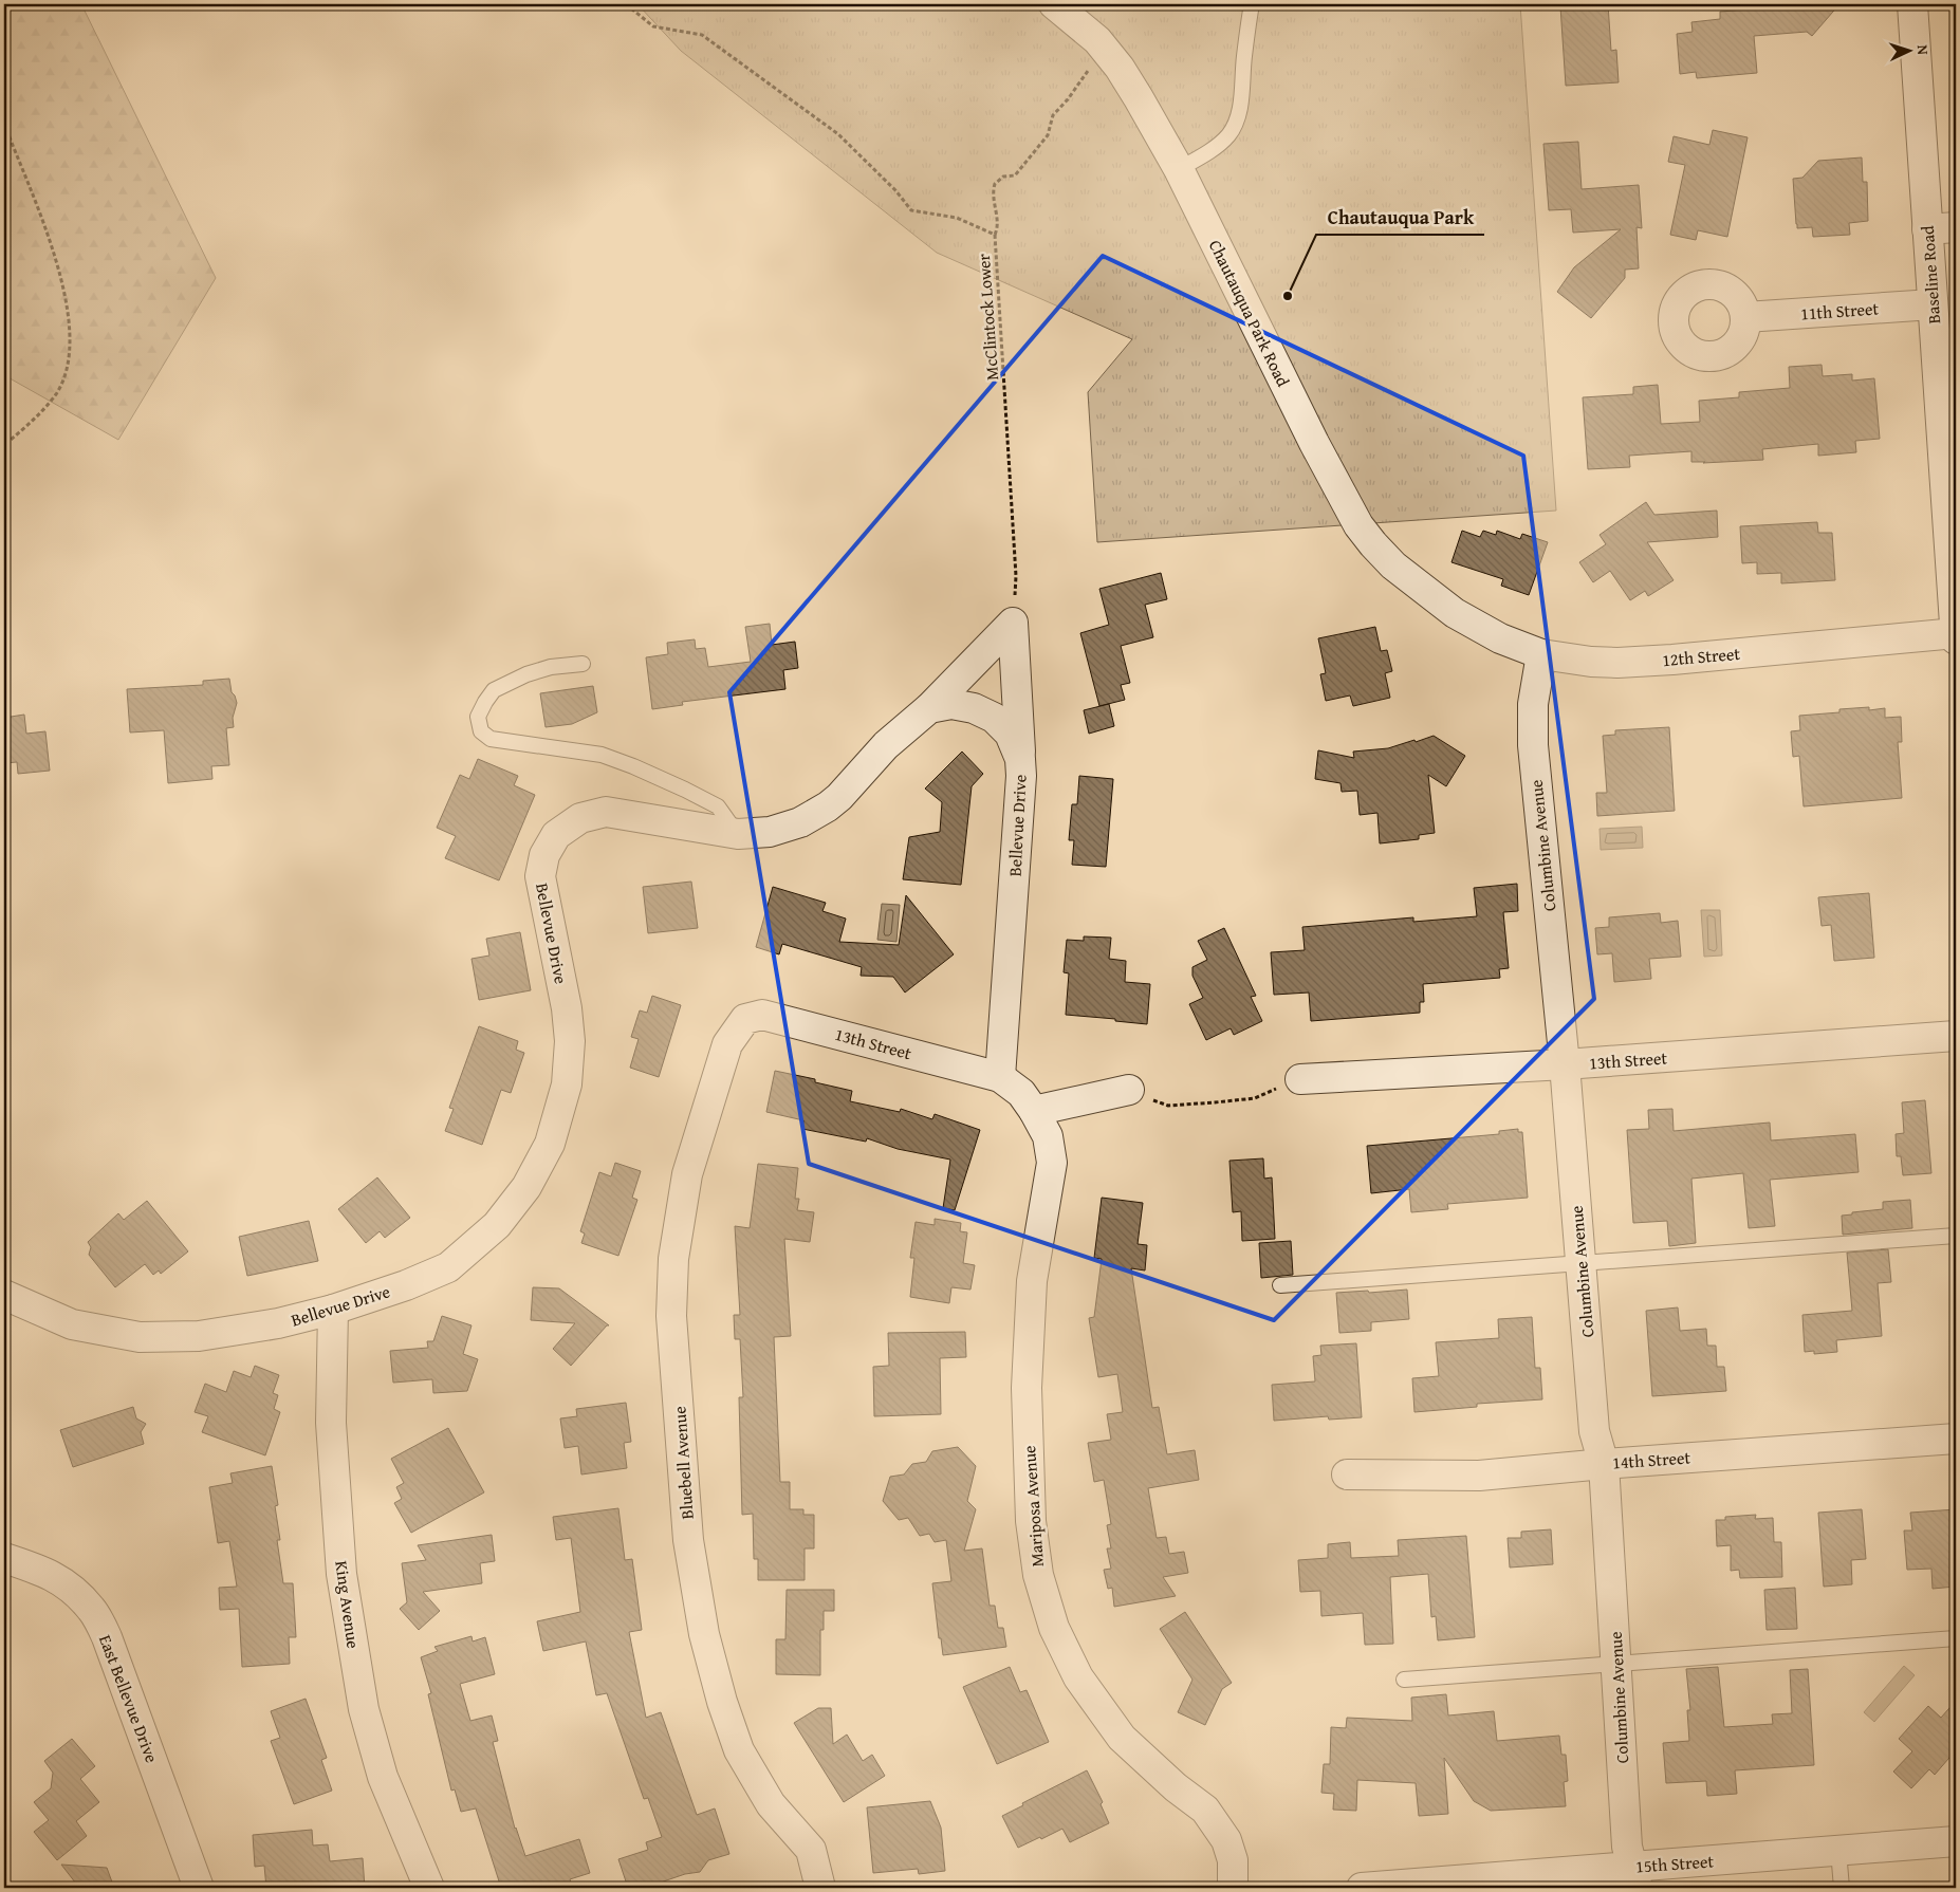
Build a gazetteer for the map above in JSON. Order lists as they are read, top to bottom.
{
  "streets": {
    "street": [
      "Baseline Road",
      "11th Street",
      "Chautauqua Park Road",
      "12th Street",
      "Bellevue Drive",
      "Columbine Avenue",
      "13th Street",
      "14th Street",
      "Bluebell Avenue",
      "Mariposa Avenue",
      "King Avenue",
      "East Bellevue Drive",
      "15th Street"
    ],
    "path": ["McClintock Lower"]
  },
  "crossings": [
    ["Baseline Road", "11th Street"],
    ["Baseline Road", "12th Street"],
    ["Chautauqua Park Road", "12th Street"],
    ["12th Street", "Columbine Avenue"],
    ["Bellevue Drive", "13th Street"],
    ["Bellevue Drive", "Mariposa Avenue"],
    ["Bellevue Drive", "King Avenue"],
    ["Columbine Avenue", "13th Street"],
    ["Columbine Avenue", "14th Street"],
    ["Columbine Avenue", "15th Street"],
    ["13th Street", "Bluebell Avenue"],
    ["13th Street", "Mariposa Avenue"]
  ],
  "places": ["Chautauqua Park"],
  "north": "right"
}
